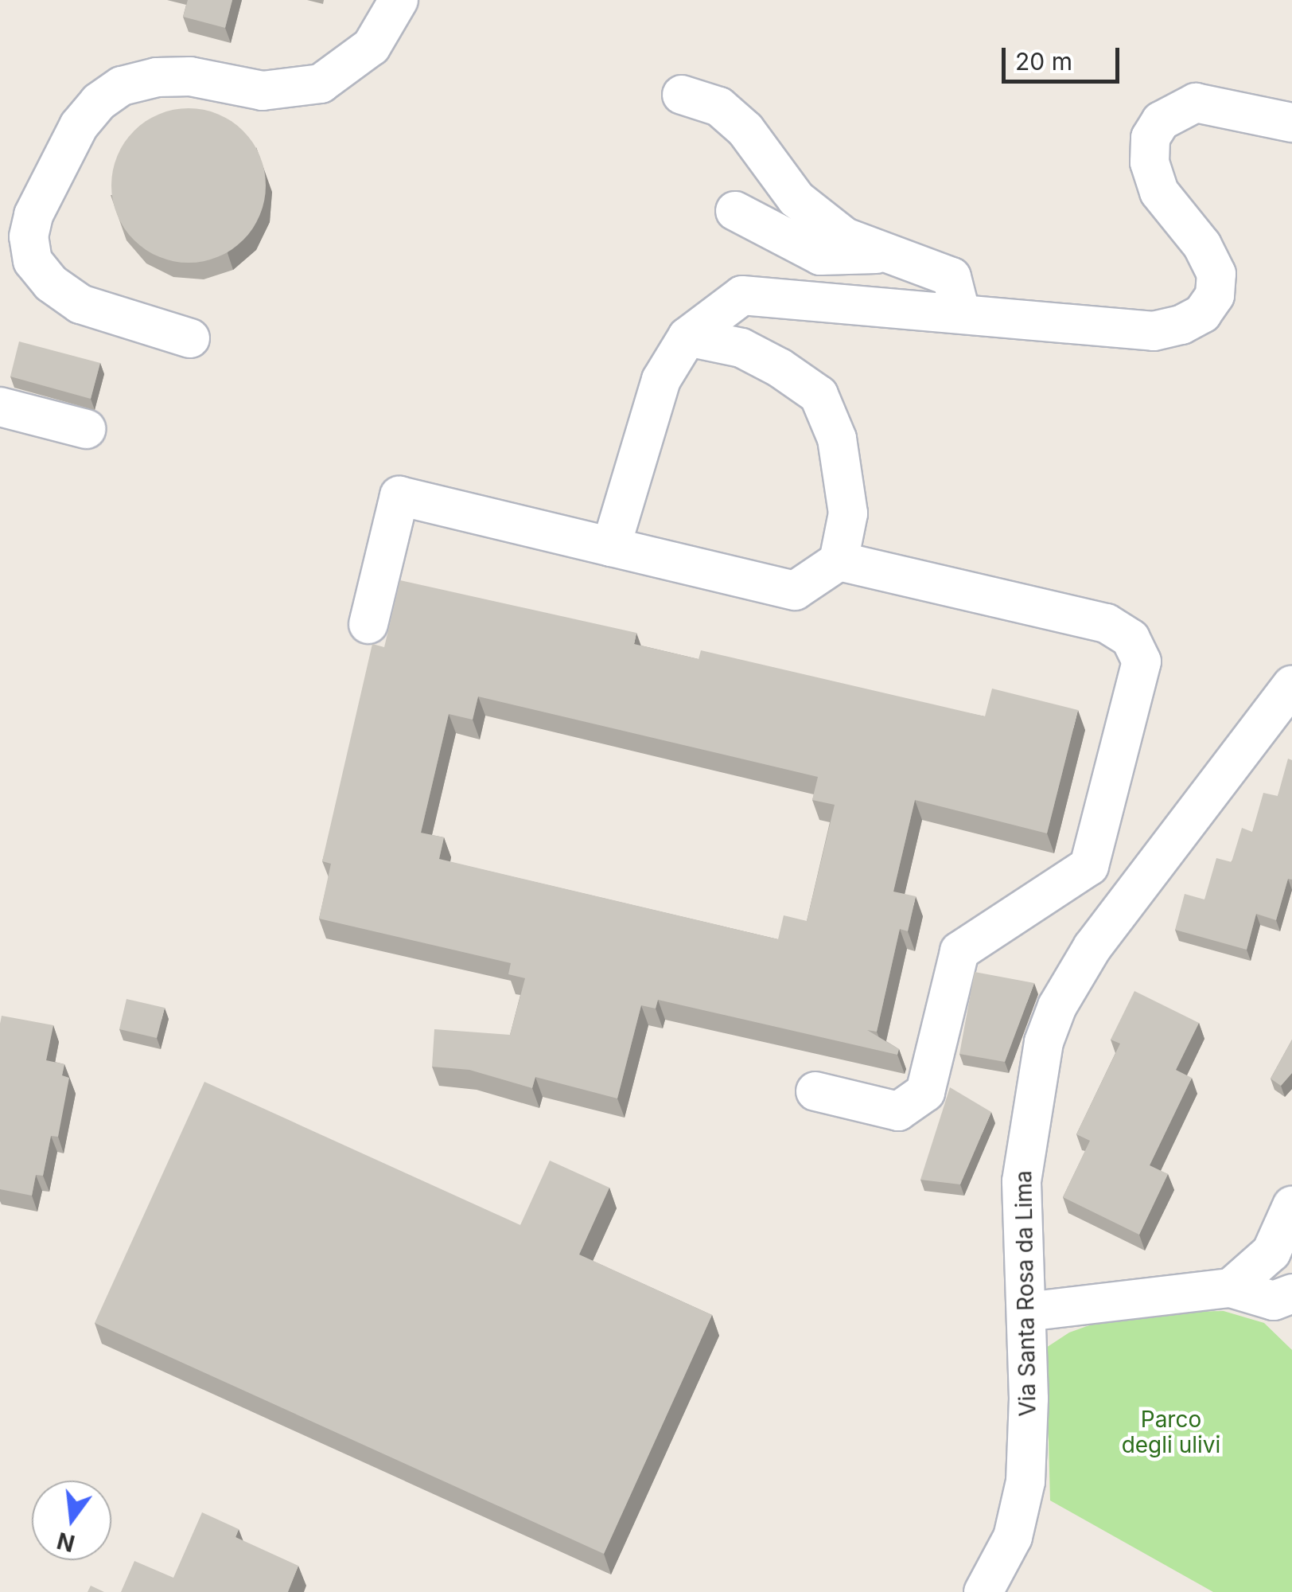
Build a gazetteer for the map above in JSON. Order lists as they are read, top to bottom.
{
  "streets": {
    "street": ["Via Santa Rosa da Lima"]
  },
  "parks": ["Parco degli ulivi"],
  "scale_bar": "20 m",
  "north": "bottom"
}
